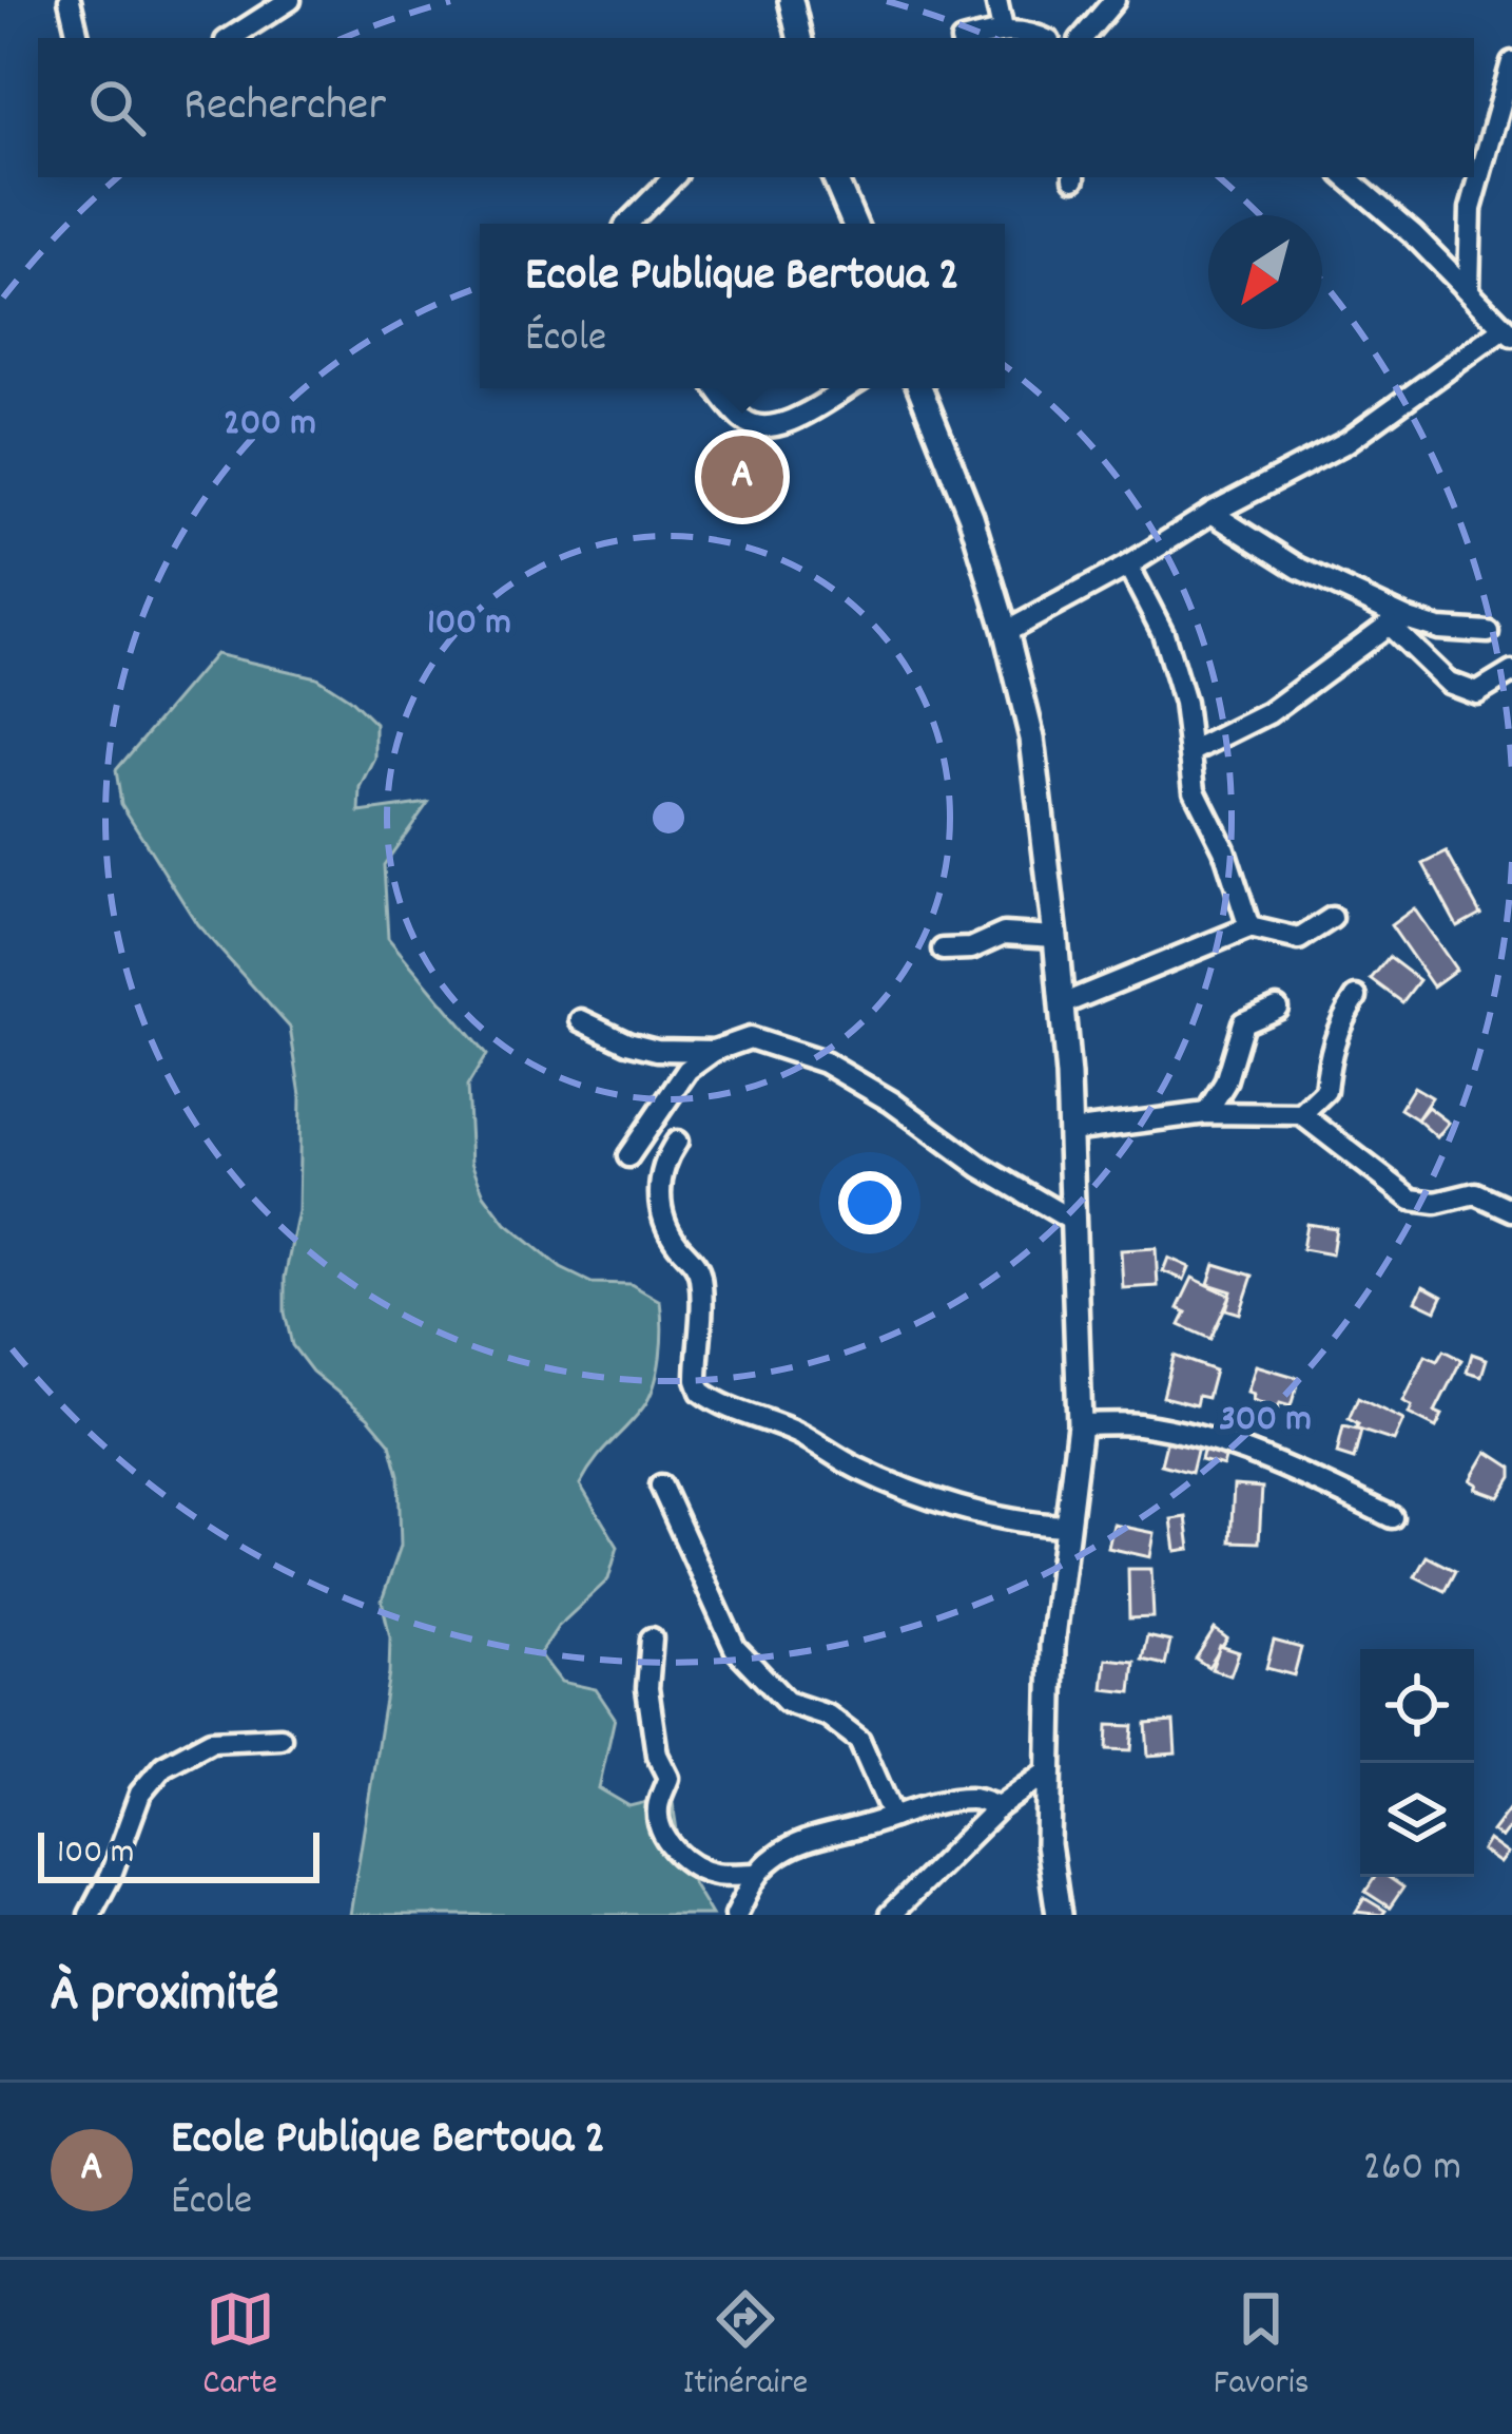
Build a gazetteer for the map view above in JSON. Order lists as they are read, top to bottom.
{
  "scale_bar": "100 m",
  "north": "bottom left",
  "page": {
    "search": "Rechercher",
    "popup": ["Ecole Publique Bertoua 2", "École"],
    "pins": "A",
    "scale": "100 m",
    "heading": "À proximité",
    "list": [
      {
        "mark": "A",
        "name": "Ecole Publique Bertoua 2",
        "note": "École",
        "value": "260 m"
      }
    ],
    "nav": ["Carte", "Itinéraire", "Favoris"]
  },
  "rings": ["200 m", "100 m", "300 m"]
}
